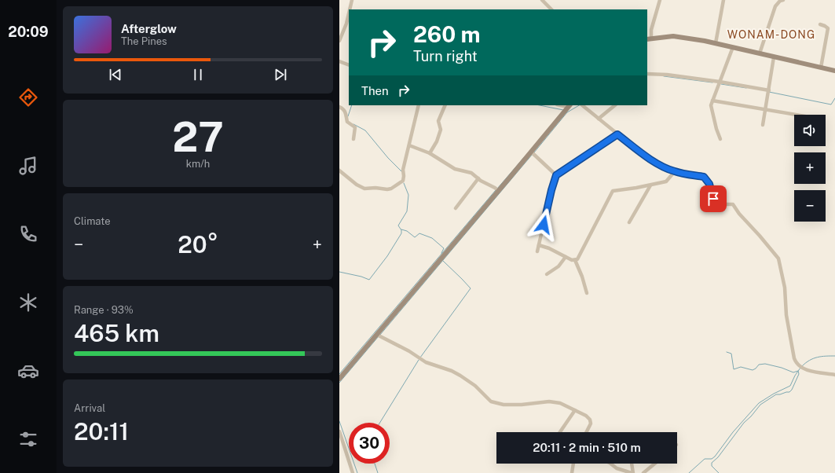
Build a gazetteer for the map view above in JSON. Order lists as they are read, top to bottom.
{
  "districts": ["WONAM-DONG"],
  "page": {
    "tabs": "20:09",
    "turn": ["260 m", "Turn right"],
    "song": ["Afterglow", "The Pines"],
    "then": "Then",
    "tile": [
      ["27", "km/h"],
      "Climate",
      ["Range · 93%", "465 km"],
      ["Arrival", "20:11"]
    ],
    "map_buttons": ["+", "−"],
    "heat": ["−", "20°", "+"],
    "limit": "30",
    "trip": "20:11 · 2 min · 510 m"
  }
}
